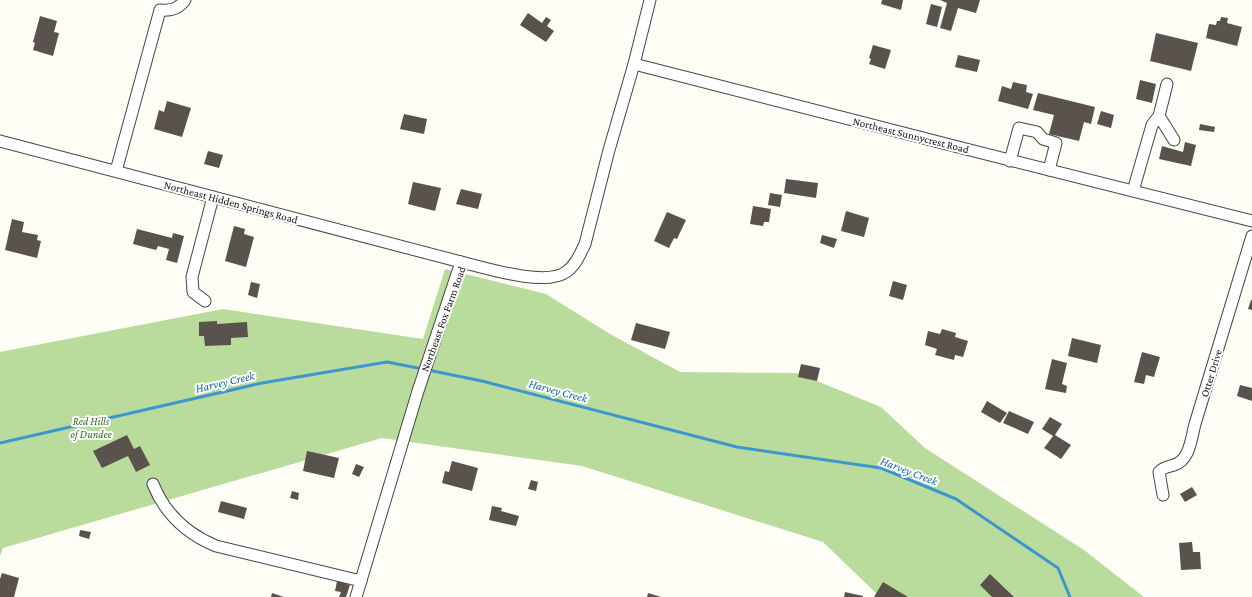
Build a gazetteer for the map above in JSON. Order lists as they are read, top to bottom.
{
  "streets": {
    "street": [
      "Northeast Sunnycrest Road",
      "Northeast Hidden Springs Road",
      "Northeast Fox Farm Road",
      "Otter Drive"
    ]
  },
  "crossings": [
    ["Northeast Sunnycrest Road", "Northeast Fox Farm Road"],
    ["Northeast Hidden Springs Road", "Northeast Fox Farm Road"]
  ],
  "water": ["Harvey Creek"],
  "parks": ["Red Hills of Dundee"]
}
